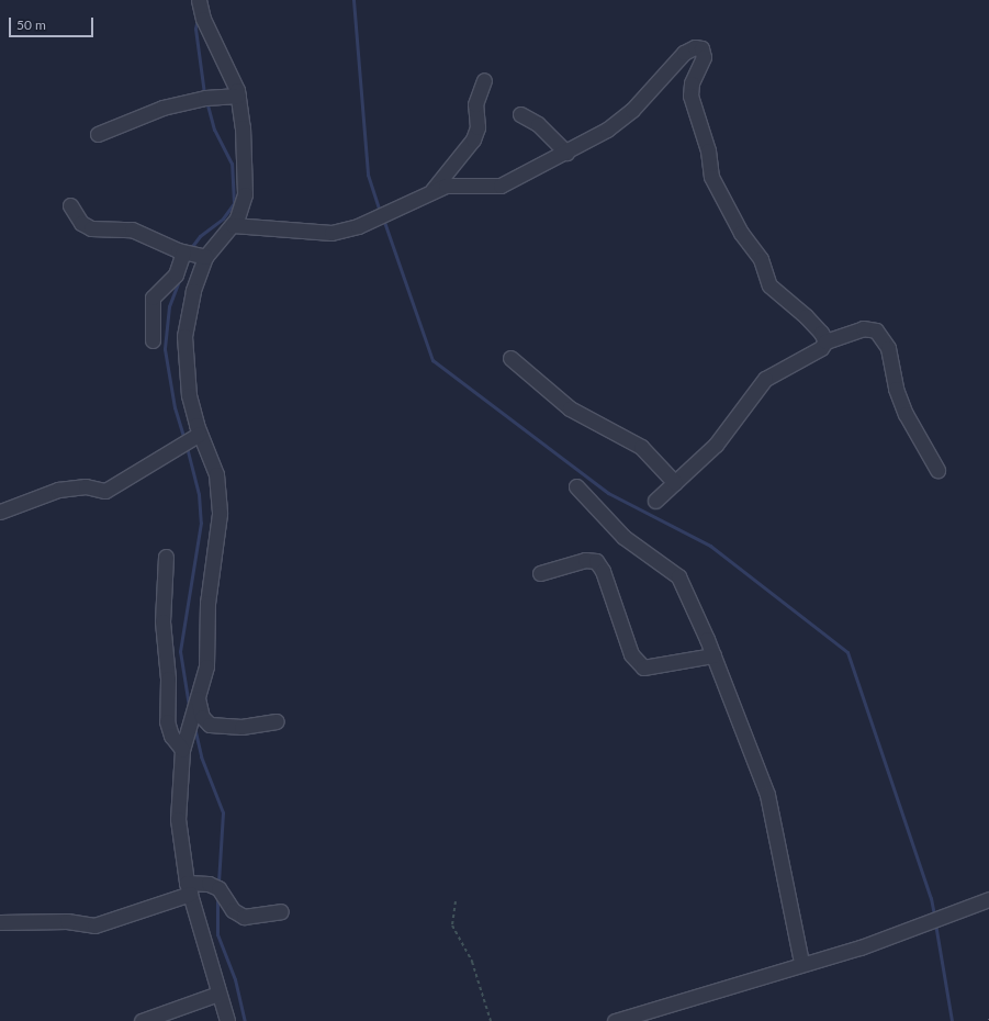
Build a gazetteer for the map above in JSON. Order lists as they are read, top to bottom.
{
  "scale_bar": "50 m"
}
